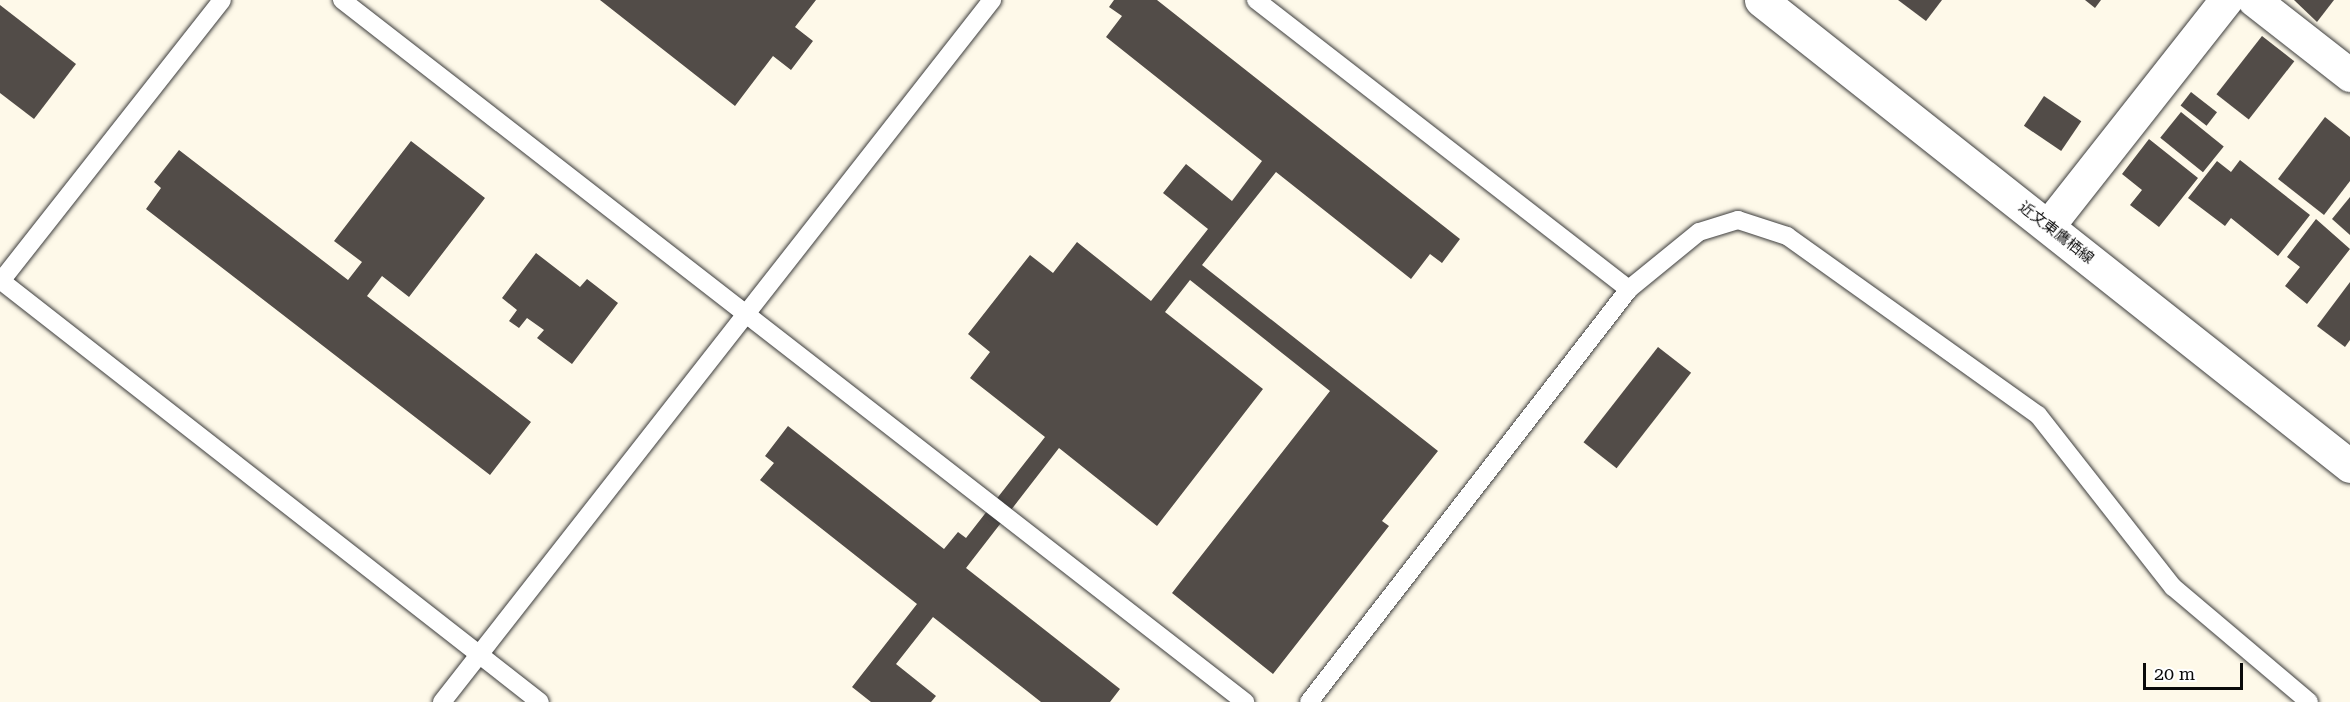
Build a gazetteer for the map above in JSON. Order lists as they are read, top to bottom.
{
  "streets": {
    "street": ["近文東鷹栖線"]
  },
  "scale_bar": "20 m"
}
